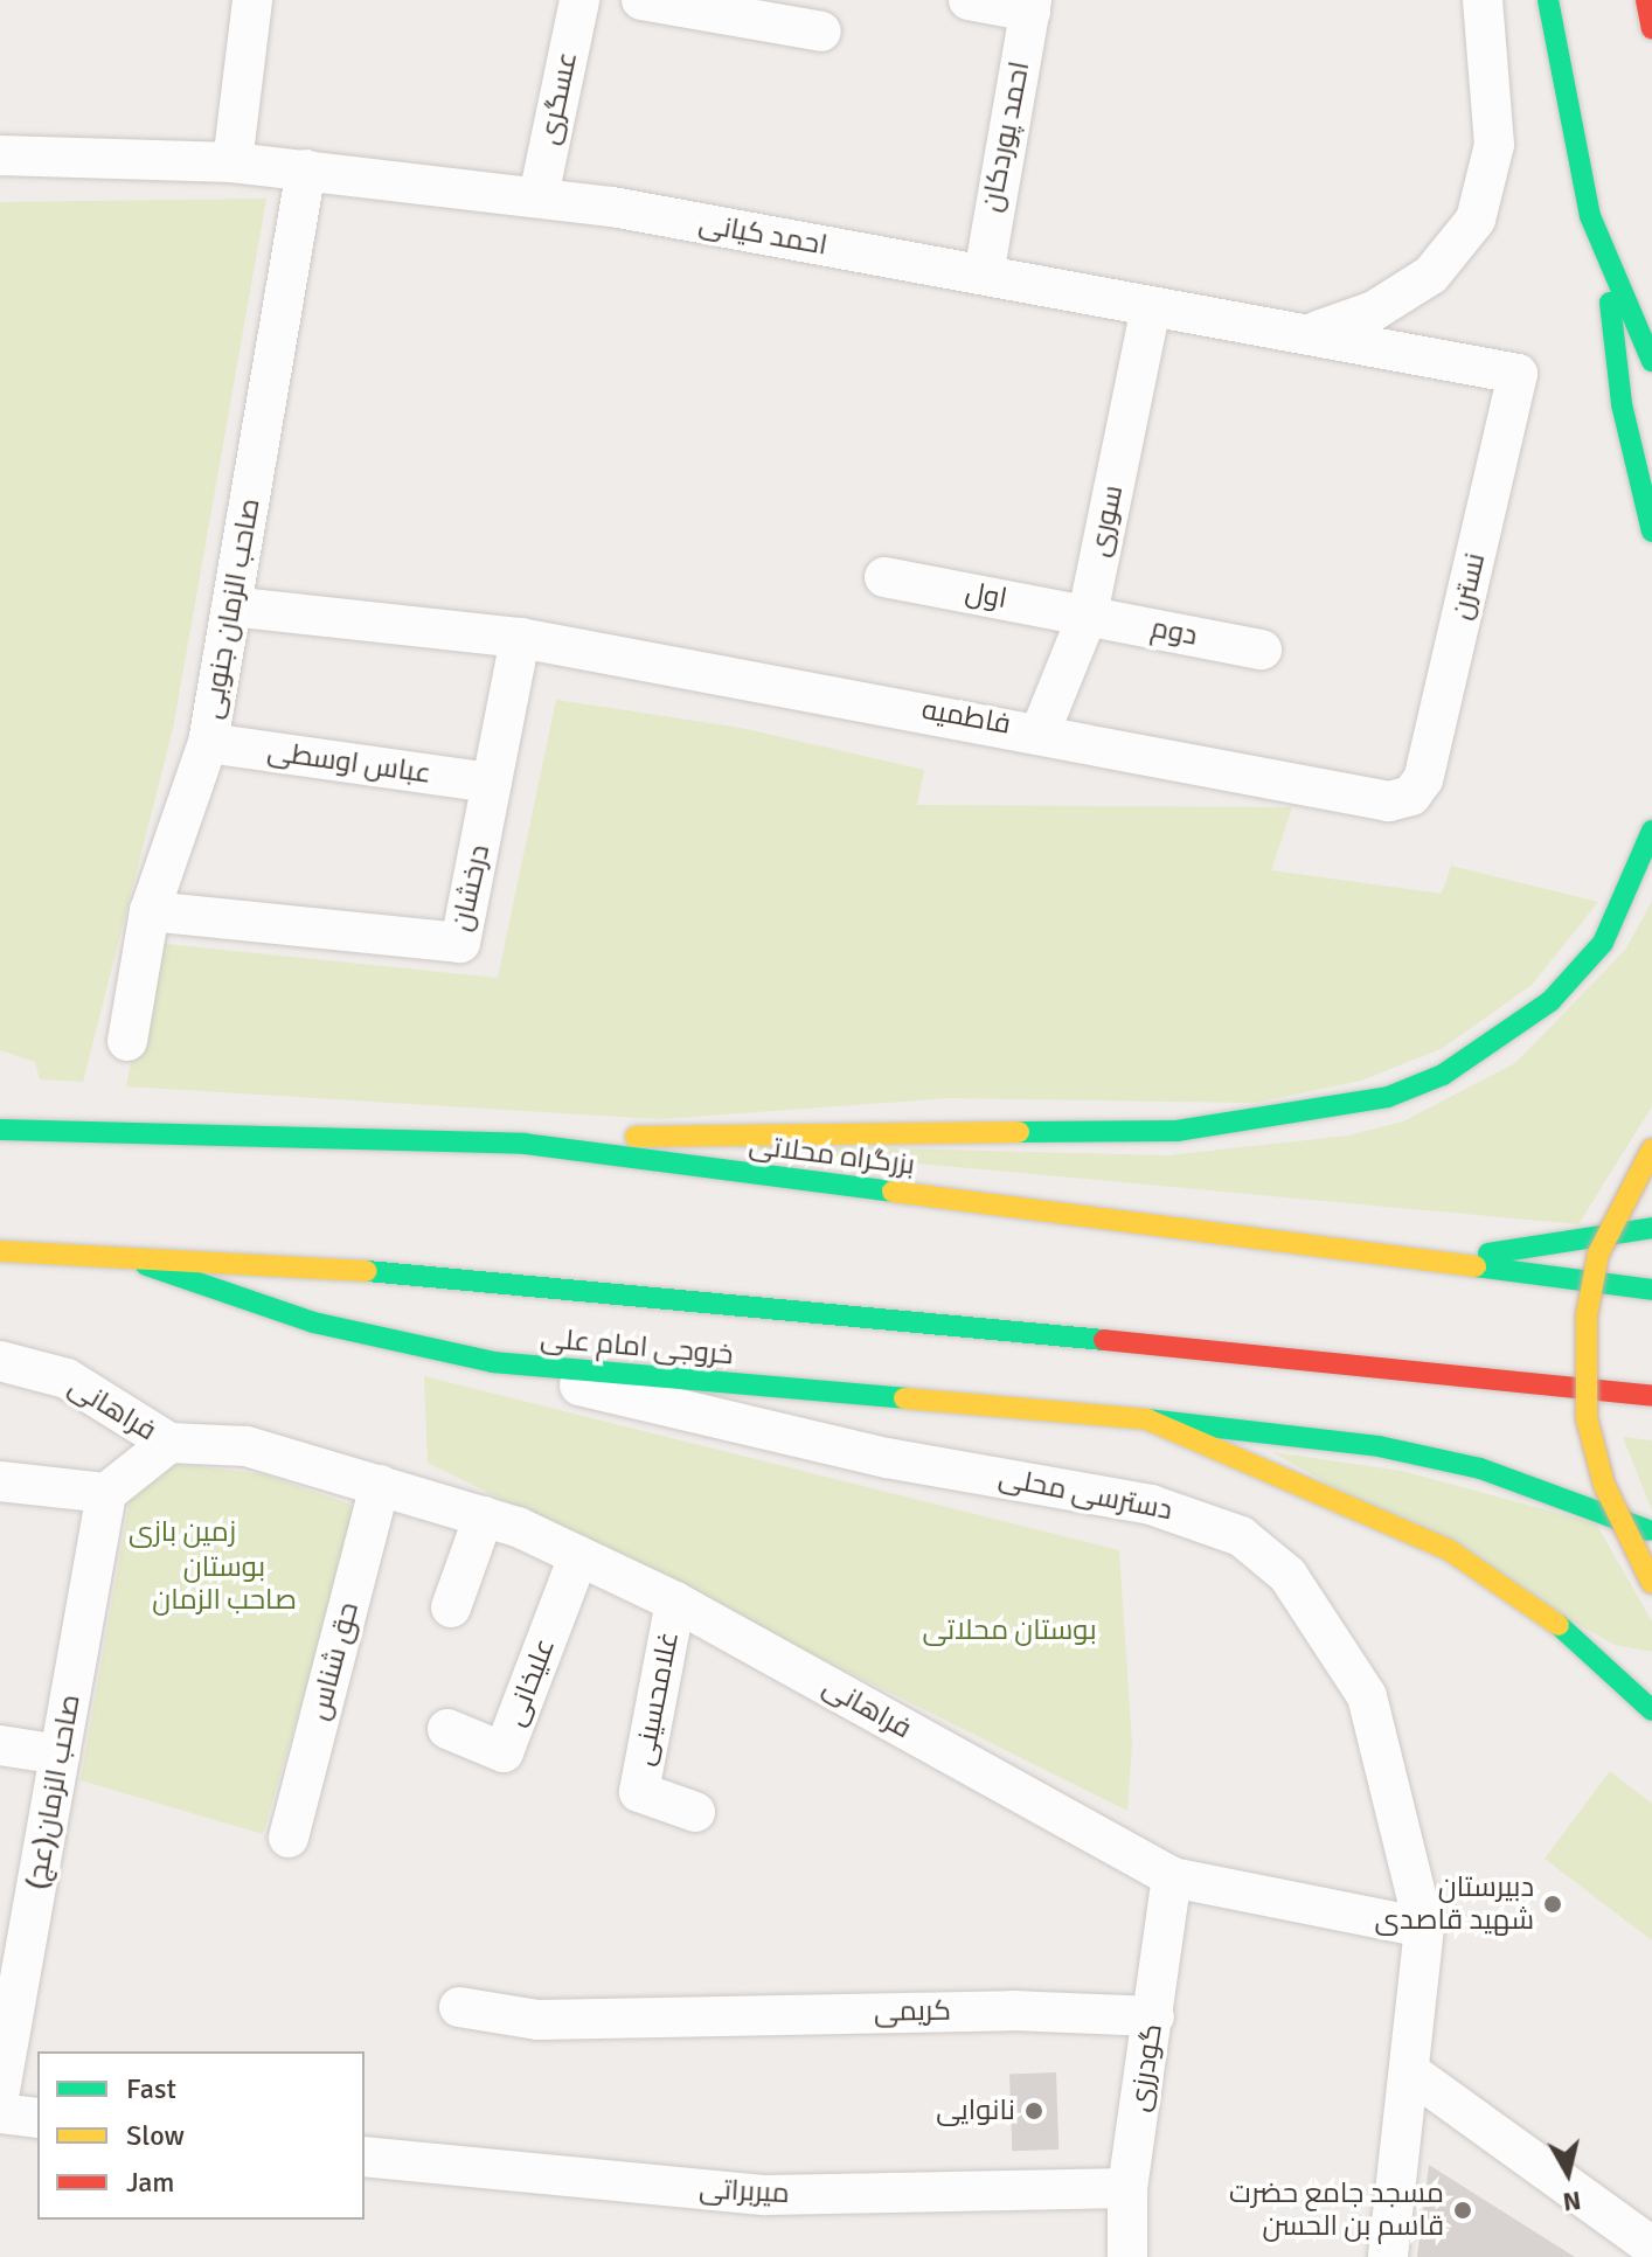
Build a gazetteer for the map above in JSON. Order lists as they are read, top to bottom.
{
  "streets": {
    "main road": ["بزرگراه محلاتی", "خروجی امام علی"],
    "street": [
      "عسگری",
      "احمد پوردکان",
      "احمد کیانی",
      "سوری",
      "نسترن",
      "اول",
      "صاحب الزمان جنوبی",
      "دوم",
      "فاطمیه",
      "عباس اوسطی",
      "درخشان",
      "فراهانی",
      "دسترسی محلی",
      "حق شناس",
      "علیخانی",
      "غلامحسینی",
      "صاحب الزمان(عج)",
      "کریمی",
      "گودرزی",
      "میربراتی"
    ]
  },
  "crossings": [
    ["عسگری", "احمد کیانی"],
    ["احمد پوردکان", "احمد کیانی"],
    ["احمد کیانی", "سوری"],
    ["احمد کیانی", "نسترن"],
    ["احمد کیانی", "صاحب الزمان جنوبی"],
    ["سوری", "اول"],
    ["سوری", "دوم"],
    ["سوری", "فاطمیه"],
    ["نسترن", "فاطمیه"],
    ["اول", "دوم"],
    ["صاحب الزمان جنوبی", "فاطمیه"],
    ["صاحب الزمان جنوبی", "عباس اوسطی"],
    ["صاحب الزمان جنوبی", "درخشان"],
    ["فاطمیه", "درخشان"],
    ["عباس اوسطی", "درخشان"],
    ["خروجی امام علی", "دسترسی محلی"],
    ["فراهانی", "دسترسی محلی"],
    ["فراهانی", "حق شناس"],
    ["فراهانی", "علیخانی"],
    ["فراهانی", "غلامحسینی"],
    ["فراهانی", "صاحب الزمان(عج)"],
    ["فراهانی", "گودرزی"],
    ["کریمی", "گودرزی"],
    ["گودرزی", "میربراتی"]
  ],
  "parks": ["زمین بازی", "بوستان صاحب الزمان", "بوستان محلاتی"],
  "places": ["دبیرستان شهید قاصدی", "نانوایی", "مسجد جامع حضرت قاسم بن الحسن"],
  "legend": ["Fast", "Slow", "Jam"],
  "north": "bottom"
}
